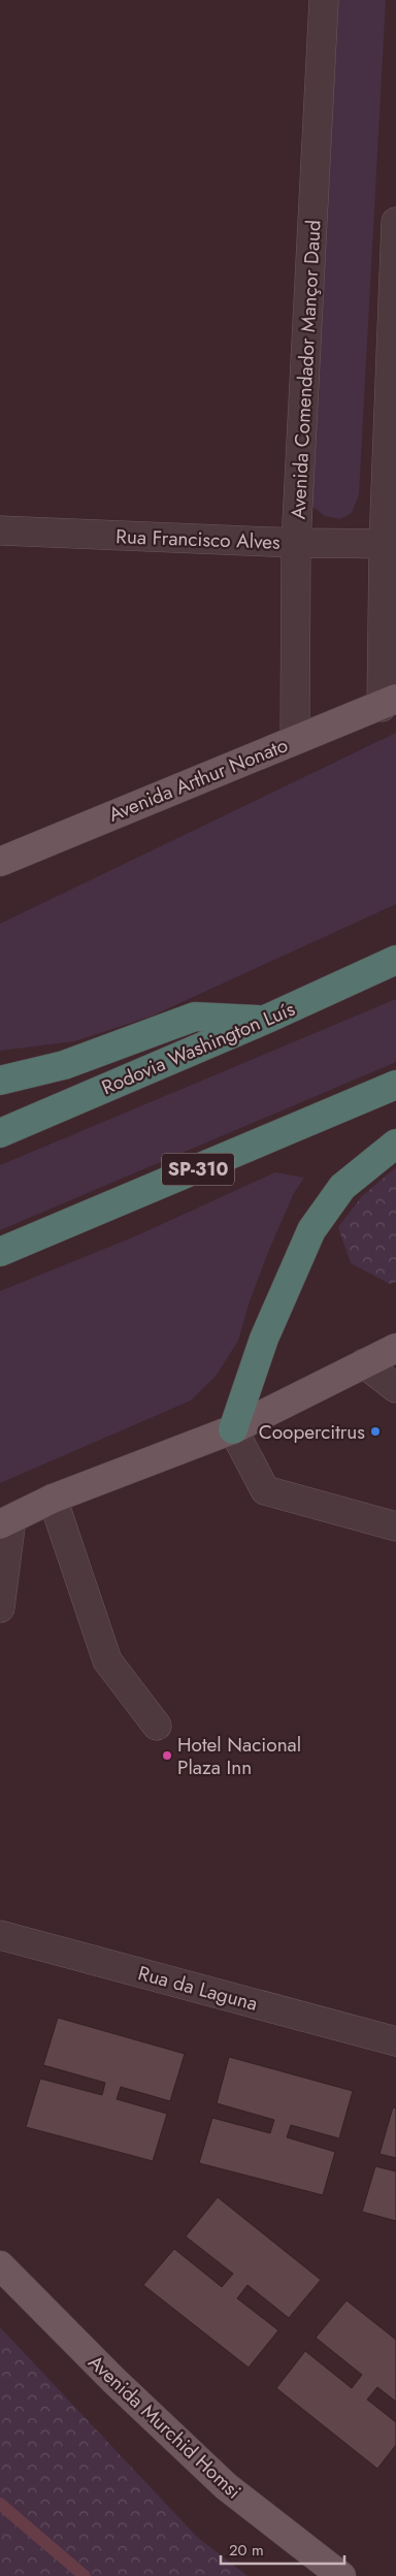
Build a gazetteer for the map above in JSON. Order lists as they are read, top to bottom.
{
  "streets": {
    "highway": ["Rodovia Washington Luís", "SP-310"],
    "main road": ["Avenida Arthur Nonato", "Avenida Murchid Homsi"],
    "street": ["Avenida Comendador Mançor Daud", "Rua Francisco Alves", "Rua da Laguna"]
  },
  "crossings": [
    ["Avenida Comendador Mançor Daud", "Rua Francisco Alves"],
    ["Avenida Comendador Mançor Daud", "Avenida Arthur Nonato"]
  ],
  "places": ["Coopercitrus", "Hotel Nacional Plaza Inn"],
  "scale_bar": "20 m"
}
